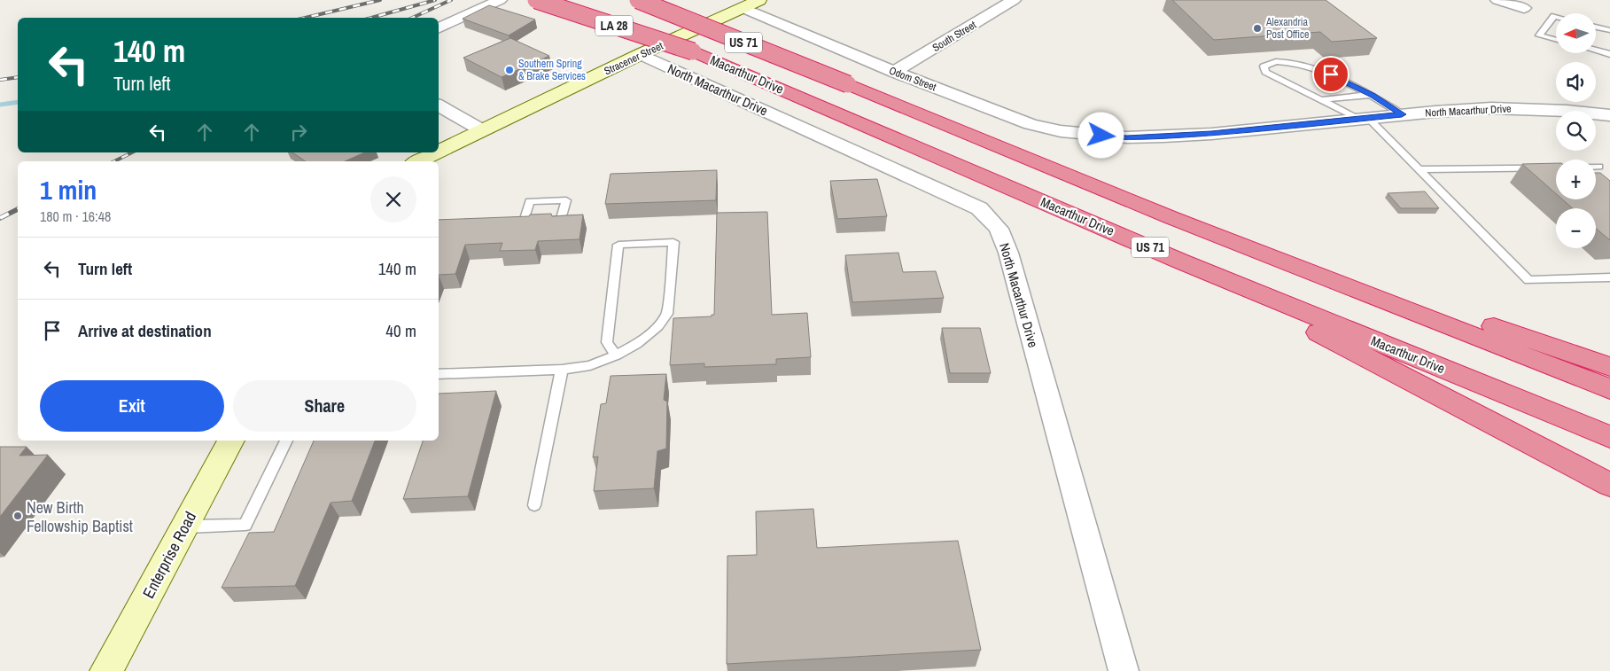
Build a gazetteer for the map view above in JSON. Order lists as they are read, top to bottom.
{
  "streets": {
    "highway": ["LA 28", "US 71", "Macarthur Drive"],
    "street": [
      "South Street",
      "Stracener Street",
      "Odom Street",
      "North Macarthur Drive",
      "Enterprise Road"
    ]
  },
  "crossings": [
    ["LA 28", "Macarthur Drive"],
    ["South Street", "Odom Street"],
    ["Stracener Street", "Odom Street"],
    ["Stracener Street", "North Macarthur Drive"],
    ["Odom Street", "North Macarthur Drive"]
  ],
  "places": ["Alexandria Post Office", "Southern Spring & Brake Services", "New Birth Fellowship Baptist"],
  "north": "left",
  "page": {
    "map_buttons": ["+", "−"],
    "turn": ["140 m", "Turn left"],
    "heading": ["1 min", "180 m · 16:48"],
    "list": [
      {
        "name": "Turn left",
        "value": "140 m"
      },
      {
        "name": "Arrive at destination",
        "value": "40 m"
      }
    ],
    "buttons": ["Exit", "Share"]
  }
}
